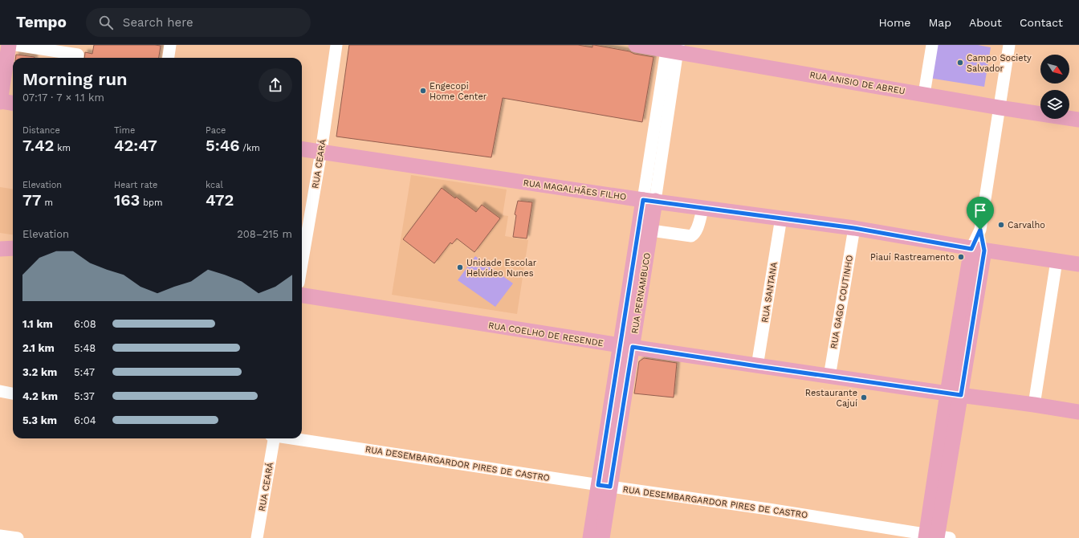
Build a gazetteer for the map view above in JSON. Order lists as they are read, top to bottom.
{
  "streets": {
    "main road": [
      "RUA ANISIO DE ABREU",
      "RUA MAGALHÃES FILHO",
      "RUA PERNAMBUCO",
      "RUA COELHO DE RESENDE"
    ],
    "street": [
      "RUA CEARÁ",
      "RUA SANTANA",
      "RUA GAGO COUTINHO",
      "RUA DESEMBARGARDOR PIRES DE CASTRO"
    ]
  },
  "crossings": [
    ["RUA CEARÁ", "RUA MAGALHÃES FILHO"],
    ["RUA MAGALHÃES FILHO", "RUA SANTANA"],
    ["RUA MAGALHÃES FILHO", "RUA PERNAMBUCO"],
    ["RUA MAGALHÃES FILHO", "RUA GAGO COUTINHO"],
    ["RUA SANTANA", "RUA COELHO DE RESENDE"],
    ["RUA PERNAMBUCO", "RUA COELHO DE RESENDE"],
    ["RUA PERNAMBUCO", "RUA DESEMBARGARDOR PIRES DE CASTRO"],
    ["RUA GAGO COUTINHO", "RUA COELHO DE RESENDE"]
  ],
  "places": [
    "Campo Society Salvador",
    "Engecopi Home Center",
    "Carvalho",
    "Piauí Rastreamento",
    "Unidade Escolar Helvídeo Nunes",
    "Restaurante Cajuí"
  ],
  "north": "bottom right",
  "page": {
    "header": "Tempo",
    "search": "Search here",
    "nav": [
      "Home",
      "Map",
      "About",
      "Contact"
    ],
    "heading": ["Morning run", "07:17 · 7 × 1.1 km"],
    "stats": [
      ["Distance", "7.42 km"],
      ["Time", "42:47"],
      ["Pace", "5:46 /km"],
      ["Elevation", "77 m"],
      ["Heart rate", "163 bpm"],
      ["kcal", "472"]
    ],
    "chart": ["Elevation", "208–215 m"],
    "list": [
      {
        "name": "1.1 km",
        "note": "6:08"
      },
      {
        "name": "2.1 km",
        "note": "5:48"
      },
      {
        "name": "3.2 km",
        "note": "5:47"
      },
      {
        "name": "4.2 km",
        "note": "5:37"
      },
      {
        "name": "5.3 km",
        "note": "6:04"
      }
    ]
  }
}
